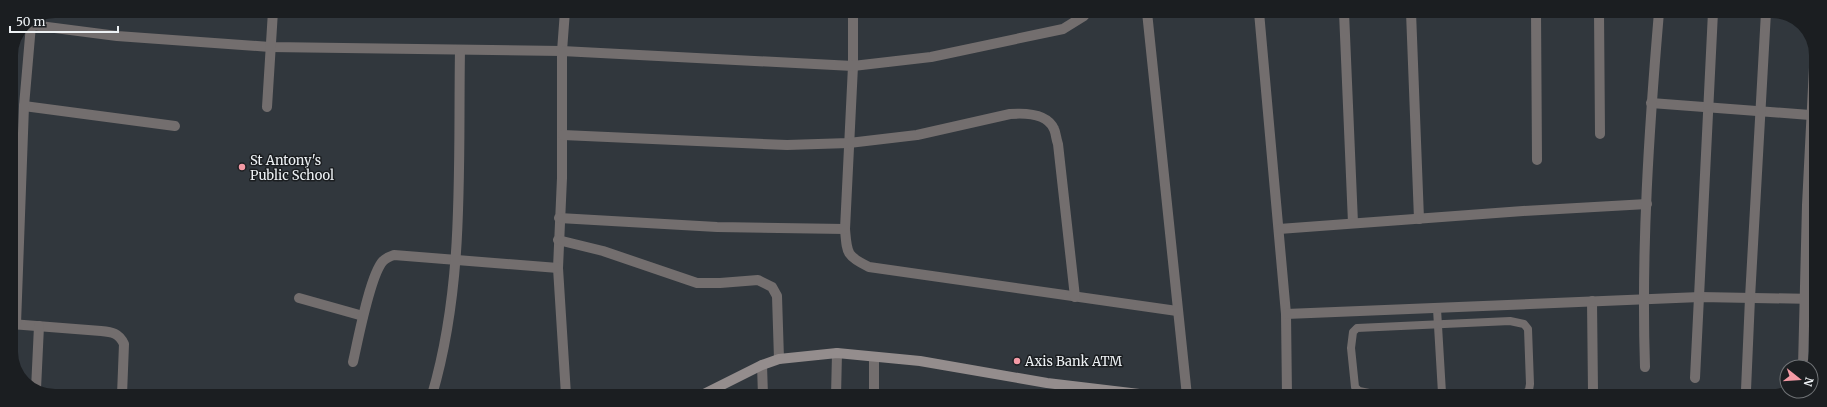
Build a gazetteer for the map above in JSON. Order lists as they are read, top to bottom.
{
  "places": ["St Antony's Public School", "Axis Bank ATM"],
  "scale_bar": "50 m",
  "north": "right"
}
